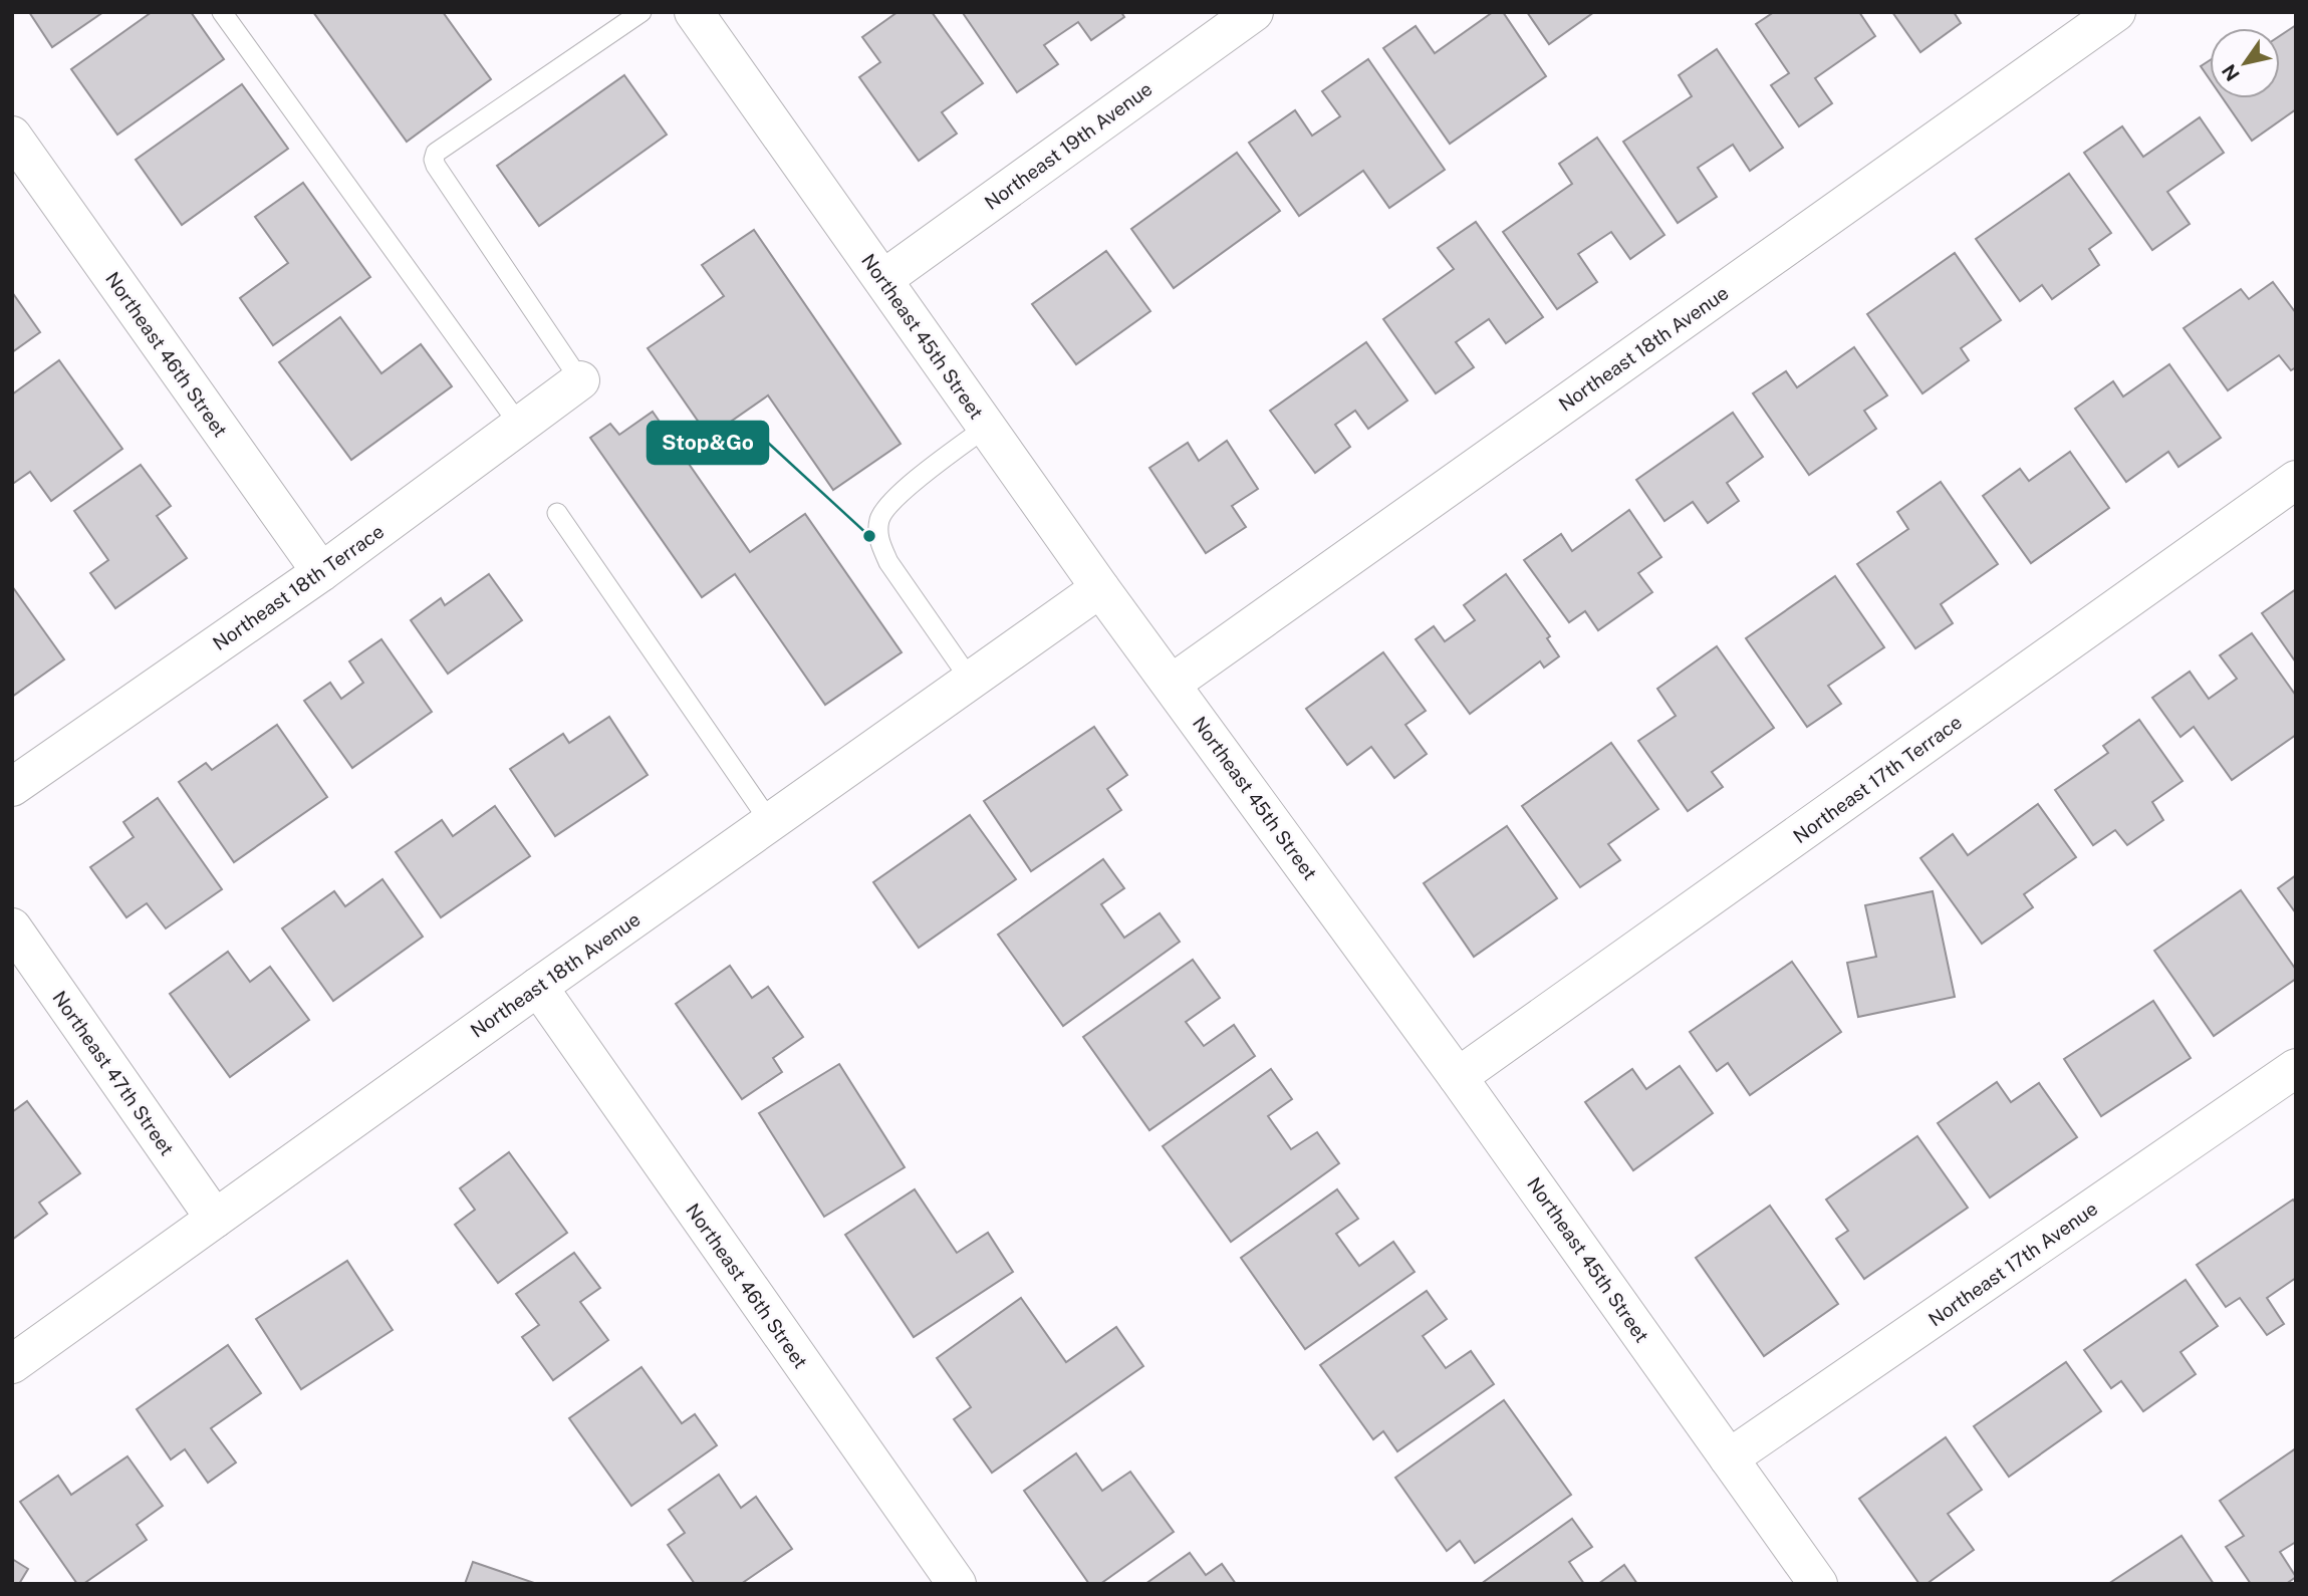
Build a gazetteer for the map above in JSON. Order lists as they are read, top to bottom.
{
  "streets": {
    "street": [
      "Northeast 19th Avenue",
      "Northeast 45th Street",
      "Northeast 18th Avenue",
      "Northeast 46th Street",
      "Northeast 18th Terrace",
      "Northeast 17th Terrace",
      "Northeast 47th Street",
      "Northeast 17th Avenue"
    ]
  },
  "crossings": [
    ["Northeast 19th Avenue", "Northeast 45th Street"],
    ["Northeast 45th Street", "Northeast 18th Avenue"],
    ["Northeast 45th Street", "Northeast 17th Terrace"],
    ["Northeast 45th Street", "Northeast 17th Avenue"],
    ["Northeast 18th Avenue", "Northeast 46th Street"],
    ["Northeast 18th Avenue", "Northeast 47th Street"],
    ["Northeast 46th Street", "Northeast 18th Terrace"]
  ],
  "places": ["Stop&Go"],
  "north": "bottom left"
}
